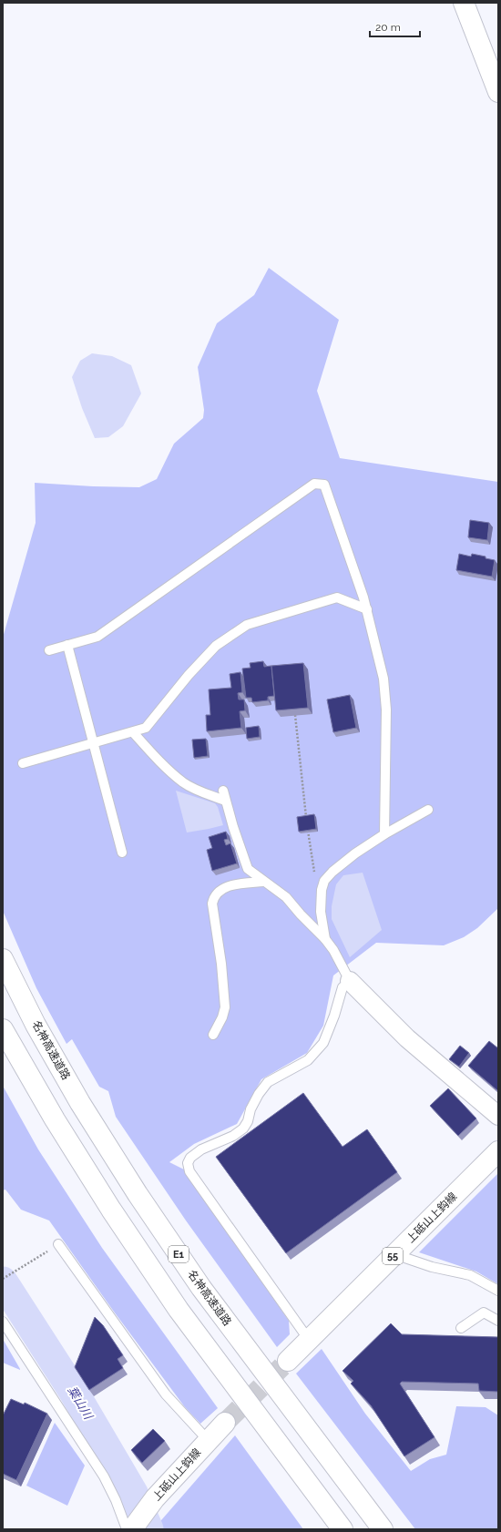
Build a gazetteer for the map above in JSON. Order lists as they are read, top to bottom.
{
  "streets": {
    "main road": [
      "名神高速道路",
      "上砥山上鈎線",
      "E1",
      "55"
    ]
  },
  "water": ["葉山川"],
  "scale_bar": "20 m"
}
